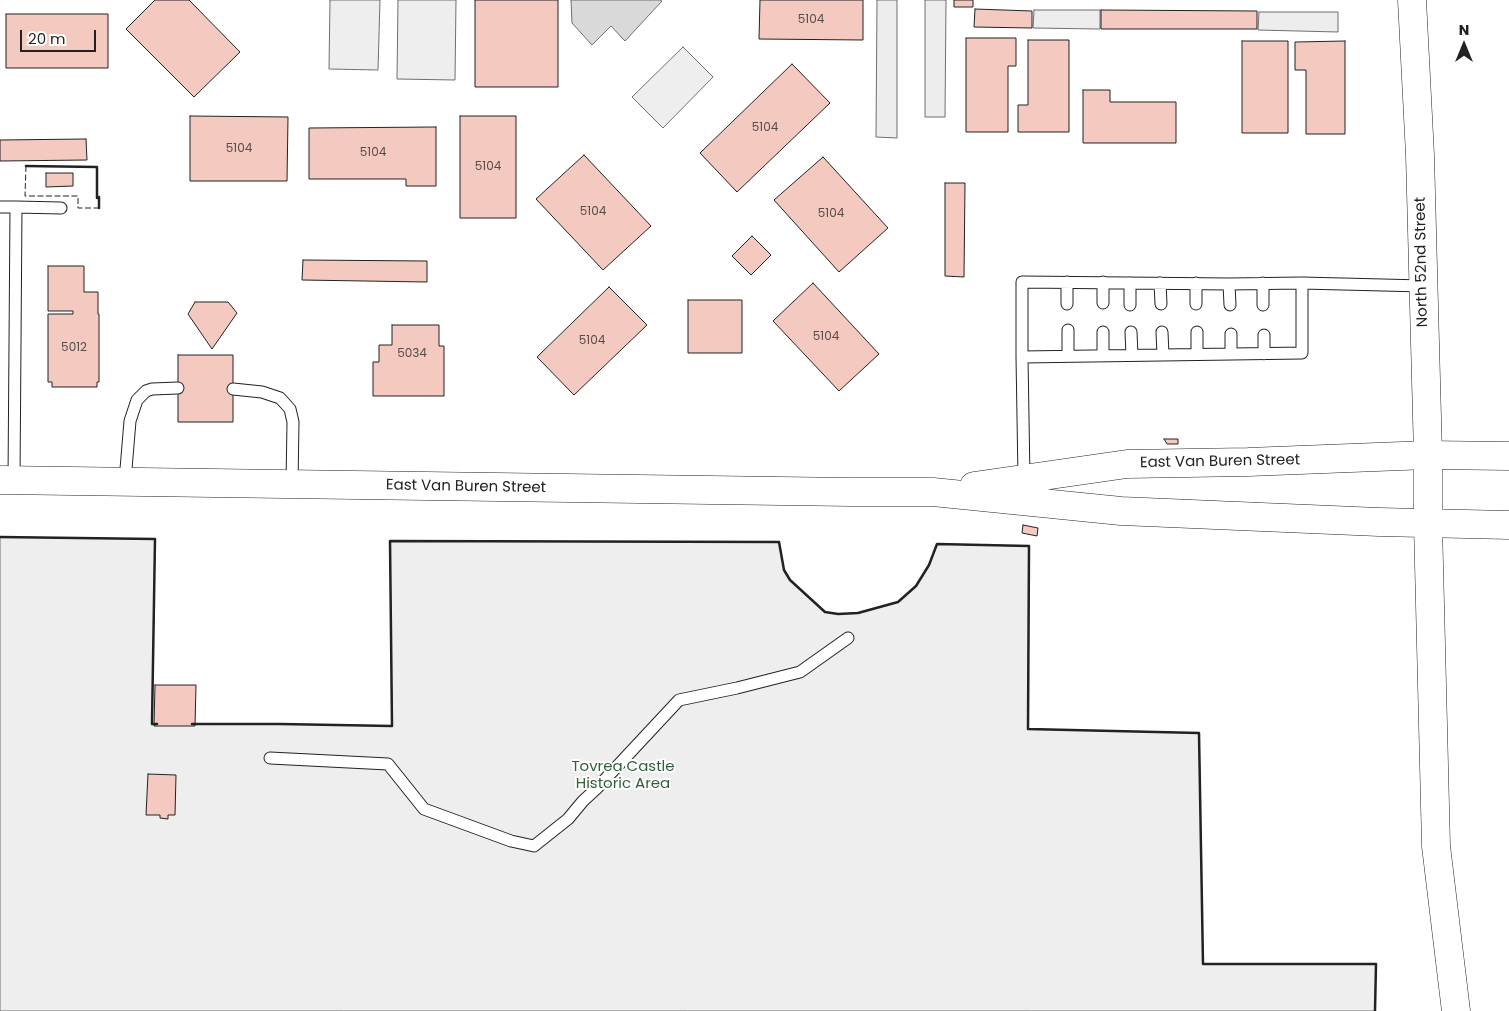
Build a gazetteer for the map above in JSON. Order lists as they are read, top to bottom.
{
  "streets": {
    "main road": ["North 52nd Street", "East Van Buren Street"]
  },
  "crossings": [
    ["North 52nd Street", "East Van Buren Street"]
  ],
  "parks": ["Tovrea Castle Historic Area"],
  "house_numbers": [
    "5104",
    "5104",
    "5104",
    "5104",
    "5104",
    "5104",
    "5104",
    "5104",
    "5104",
    "5012",
    "5034"
  ],
  "scale_bar": "20 m",
  "north": "top"
}
